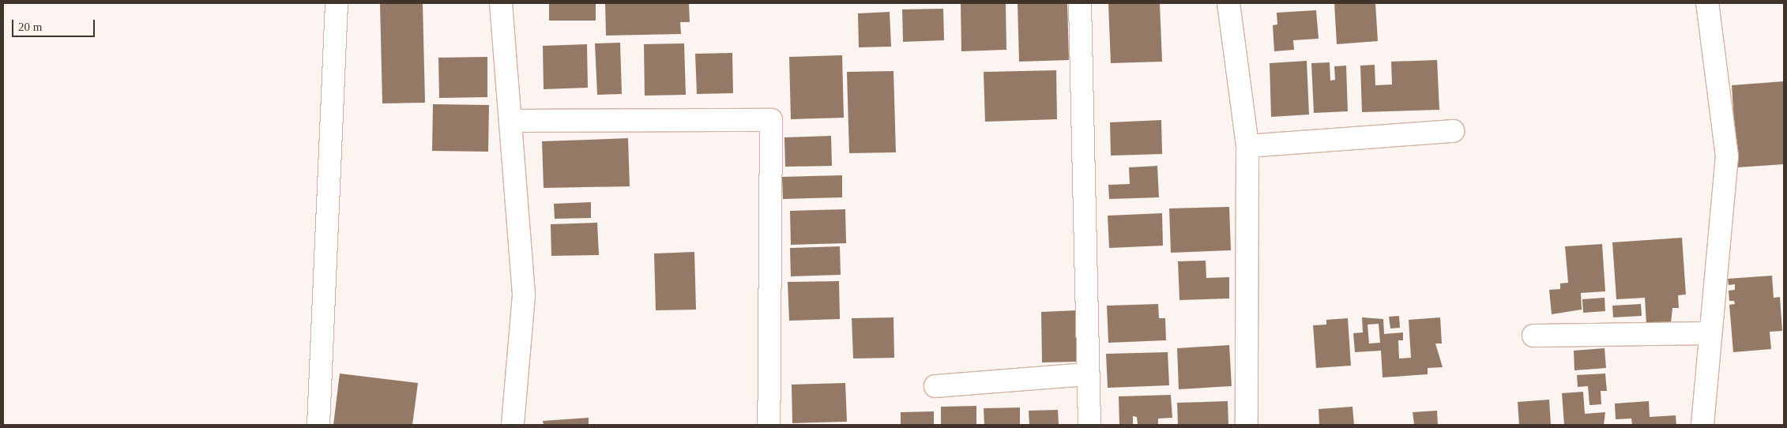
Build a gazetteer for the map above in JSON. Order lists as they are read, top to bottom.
{
  "scale_bar": "20 m"
}
